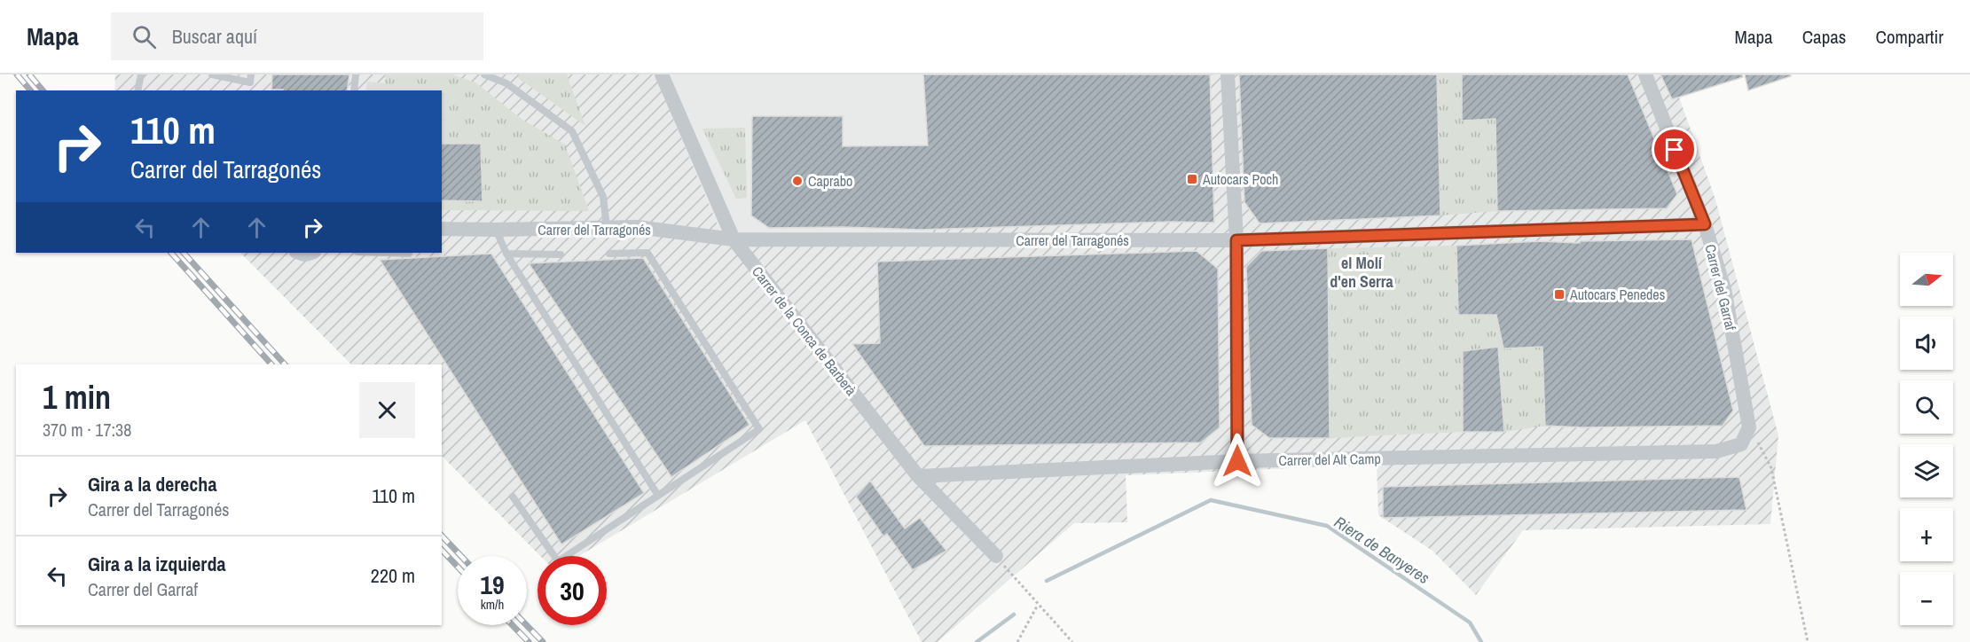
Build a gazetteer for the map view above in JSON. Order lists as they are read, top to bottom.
{
  "streets": {
    "street": [
      "Carrer del Tarragonés",
      "Carrer del Garraf",
      "Carrer de la Conca de Barberà",
      "Carrer del Alt Camp"
    ]
  },
  "crossings": [
    ["Carrer del Tarragonés", "Carrer del Garraf"],
    ["Carrer del Tarragonés", "Carrer de la Conca de Barberà"],
    ["Carrer del Garraf", "Carrer del Alt Camp"],
    ["Carrer de la Conca de Barberà", "Carrer del Alt Camp"]
  ],
  "districts": ["el Molí d'en Serra"],
  "water": ["Riera de Banyeres"],
  "places": {
    "transit": ["Autocars Poch", "Autocars Penedes"],
    "other": ["Caprabo"]
  },
  "north": "right",
  "page": {
    "header": "Mapa",
    "search": "Buscar aquí",
    "nav": ["Mapa", "Capas", "Compartir"],
    "turn": ["110 m", "Carrer del Tarragonés"],
    "map_buttons": ["+", "−"],
    "heading": ["1 min", "370 m · 17:38"],
    "list": [
      {
        "name": "Gira a la derecha",
        "note": "Carrer del Tarragonés",
        "value": "110 m"
      },
      {
        "name": "Gira a la izquierda",
        "note": "Carrer del Garraf",
        "value": "220 m"
      }
    ],
    "speed": "19 km/h",
    "limit": "30"
  }
}
